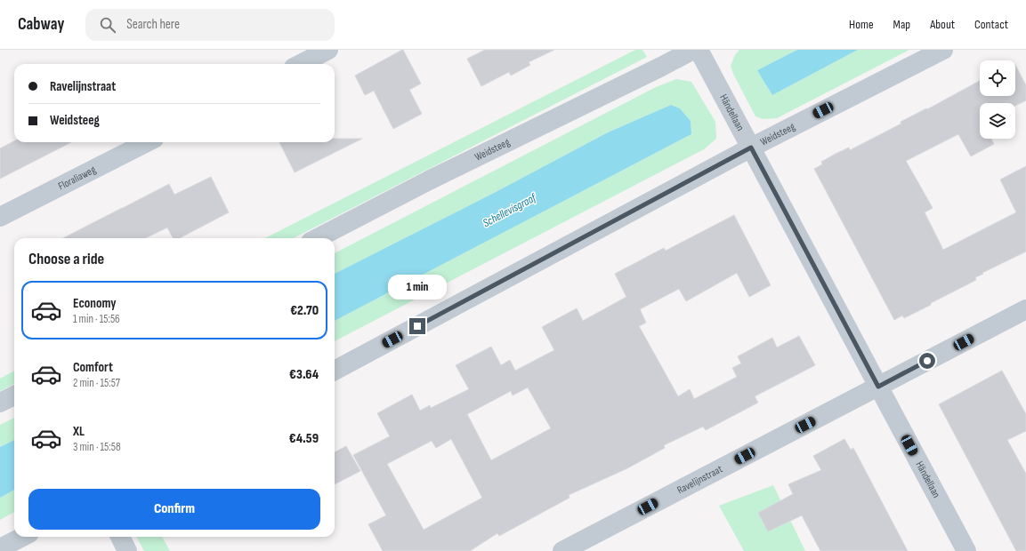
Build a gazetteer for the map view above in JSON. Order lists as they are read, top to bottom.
{
  "streets": {
    "street": [
      "Händellaan",
      "Weidsteeg",
      "Floraliaweg",
      "Ravelijnstraat"
    ]
  },
  "crossings": [
    ["Händellaan", "Weidsteeg"],
    ["Händellaan", "Ravelijnstraat"]
  ],
  "water": ["Schellevisgraaf"],
  "page": {
    "header": "Cabway",
    "search": "Search here",
    "nav": [
      "Home",
      "Map",
      "About",
      "Contact"
    ],
    "banner": ["Ravelijnstraat", "Weidsteeg"],
    "heading": "Choose a ride",
    "bubble": "1 min",
    "list": [
      {
        "name": "Economy",
        "note": "1 min · 15:56",
        "value": "€2.70"
      },
      {
        "name": "Comfort",
        "note": "2 min · 15:57",
        "value": "€3.64"
      },
      {
        "name": "XL",
        "note": "3 min · 15:58",
        "value": "€4.59"
      }
    ],
    "buttons": "Confirm"
  }
}
